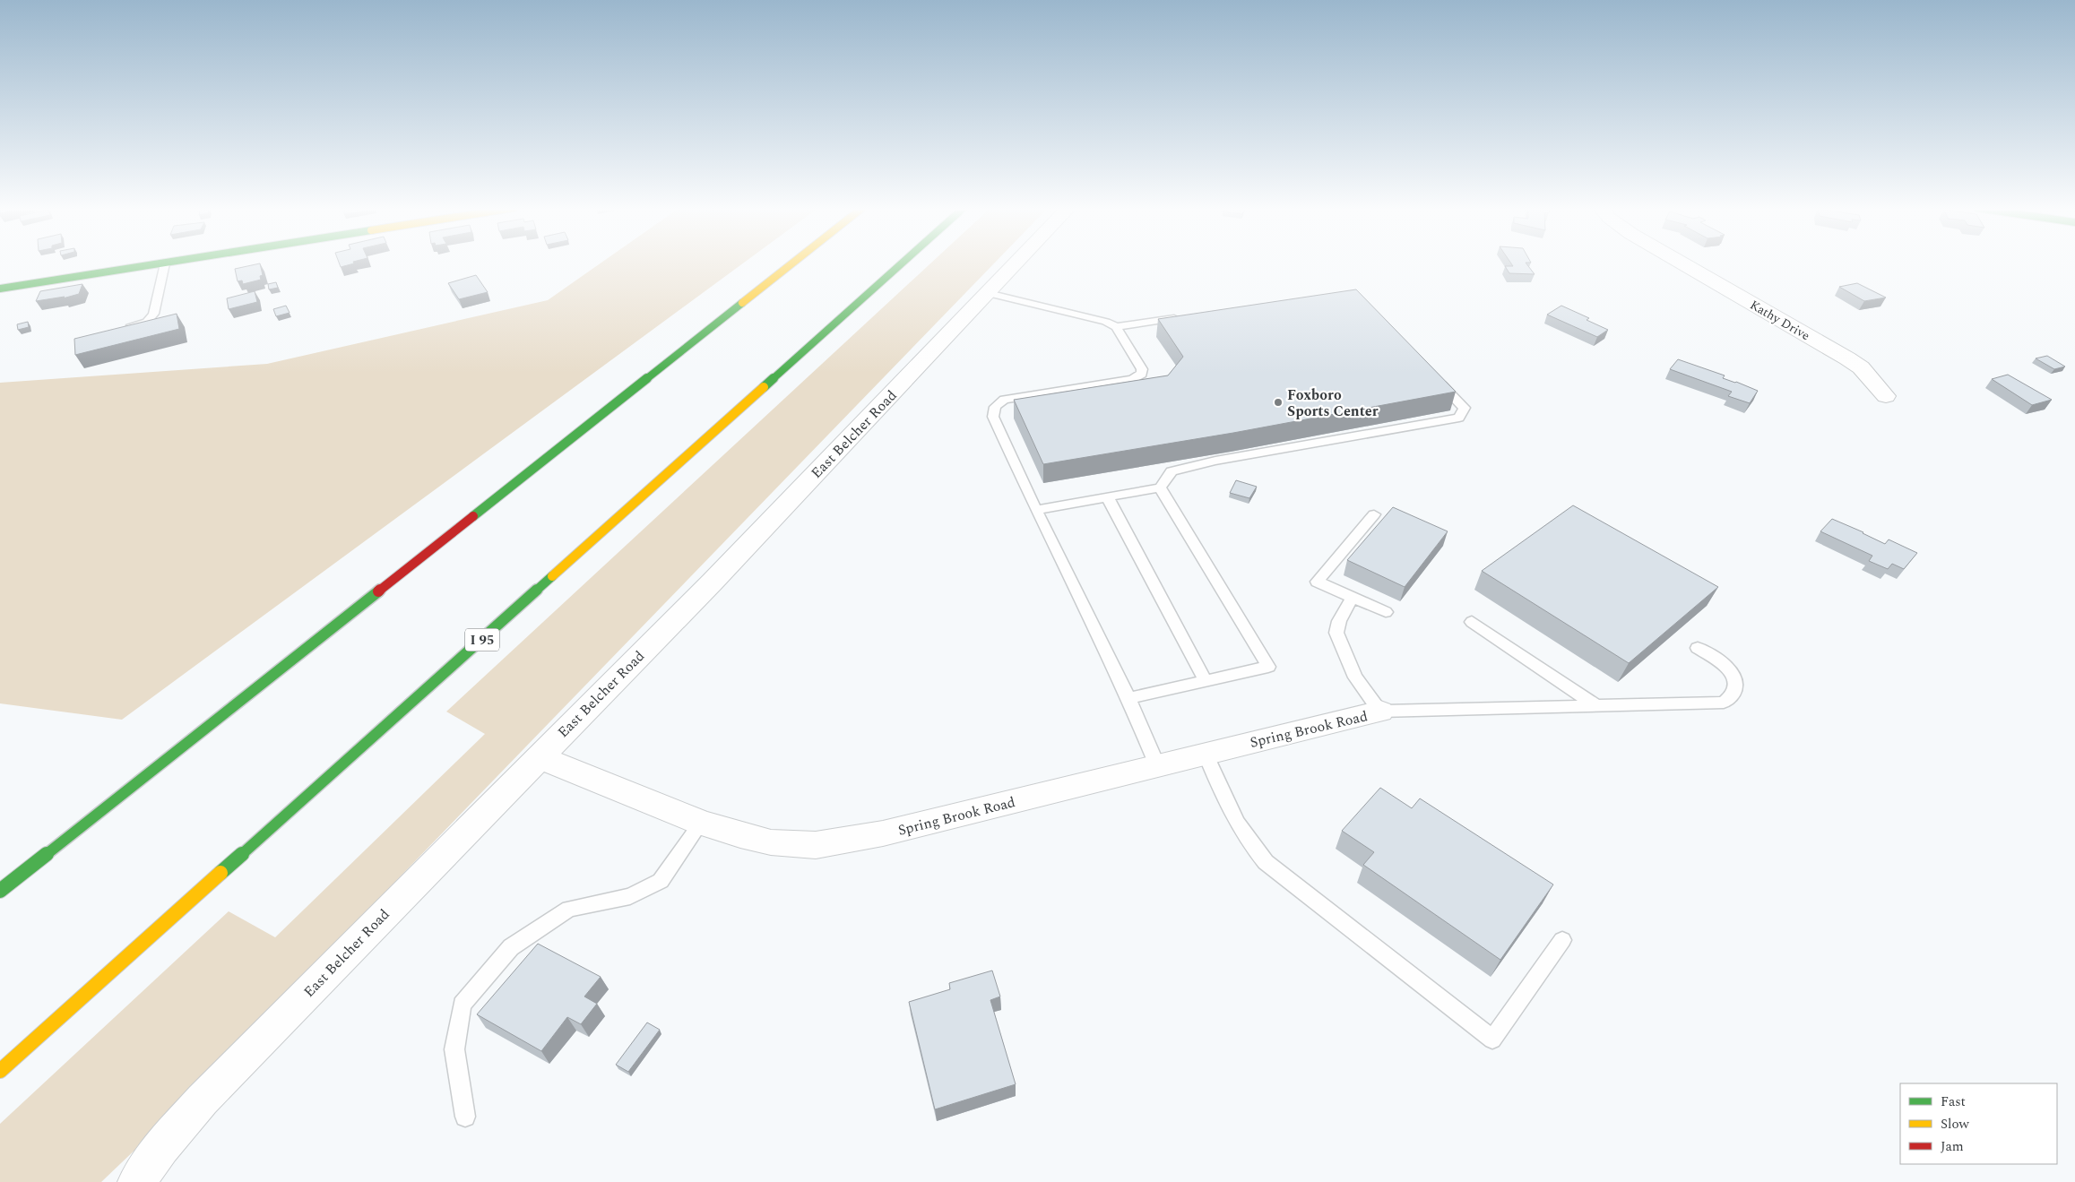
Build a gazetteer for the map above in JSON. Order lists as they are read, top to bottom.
{
  "streets": {
    "main road": ["I 95"],
    "street": ["Kathy Drive", "East Belcher Road", "Spring Brook Road"]
  },
  "crossings": [
    ["East Belcher Road", "Spring Brook Road"]
  ],
  "places": ["Foxboro Sports Center"],
  "legend": ["Fast", "Slow", "Jam"]
}
